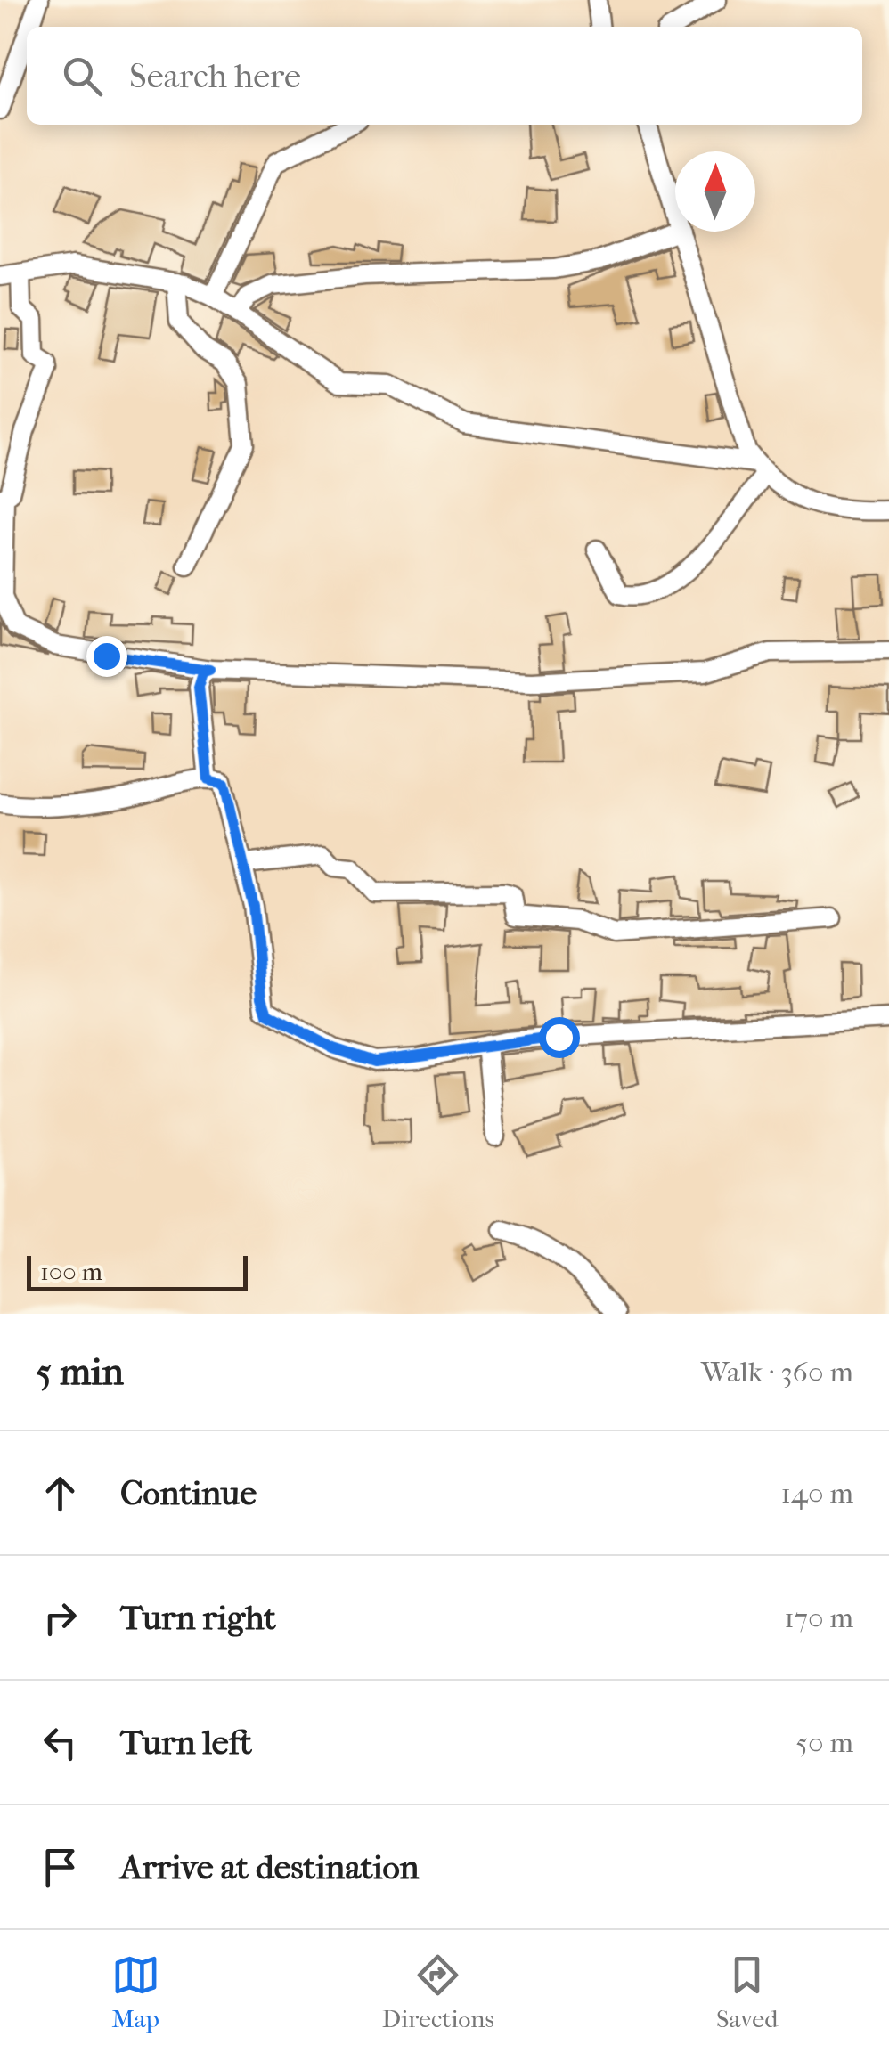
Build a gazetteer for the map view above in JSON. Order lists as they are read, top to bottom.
{
  "scale_bar": "100 m",
  "north": "top",
  "page": {
    "search": "Search here",
    "scale": "100 m",
    "heading": ["5 min", "Walk · 360 m"],
    "list": [
      ["Continue", "140 m"],
      ["Turn right", "170 m"],
      ["Turn left", "50 m"],
      "Arrive at destination"
    ],
    "nav": ["Map", "Directions", "Saved"]
  }
}
